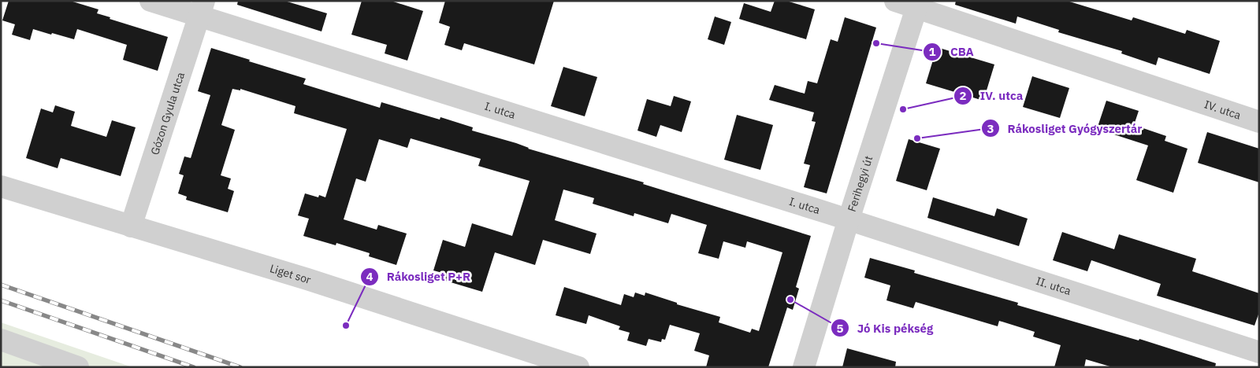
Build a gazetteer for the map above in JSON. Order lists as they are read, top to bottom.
{
  "streets": {
    "street": [
      "IV. utca",
      "I. utca",
      "Gózon Gyula utca",
      "Ferihegyi út",
      "Liget sor",
      "II. utca"
    ]
  },
  "crossings": [
    ["IV. utca", "Ferihegyi út"],
    ["I. utca", "Gózon Gyula utca"],
    ["I. utca", "Ferihegyi út"],
    ["I. utca", "II. utca"],
    ["Gózon Gyula utca", "Liget sor"],
    ["Ferihegyi út", "II. utca"]
  ],
  "places": [
    "CBA",
    "IV. utca",
    "Rákosliget Gyógyszertár",
    "Jó Kis pékség",
    "Rákosliget P+R"
  ]
}
